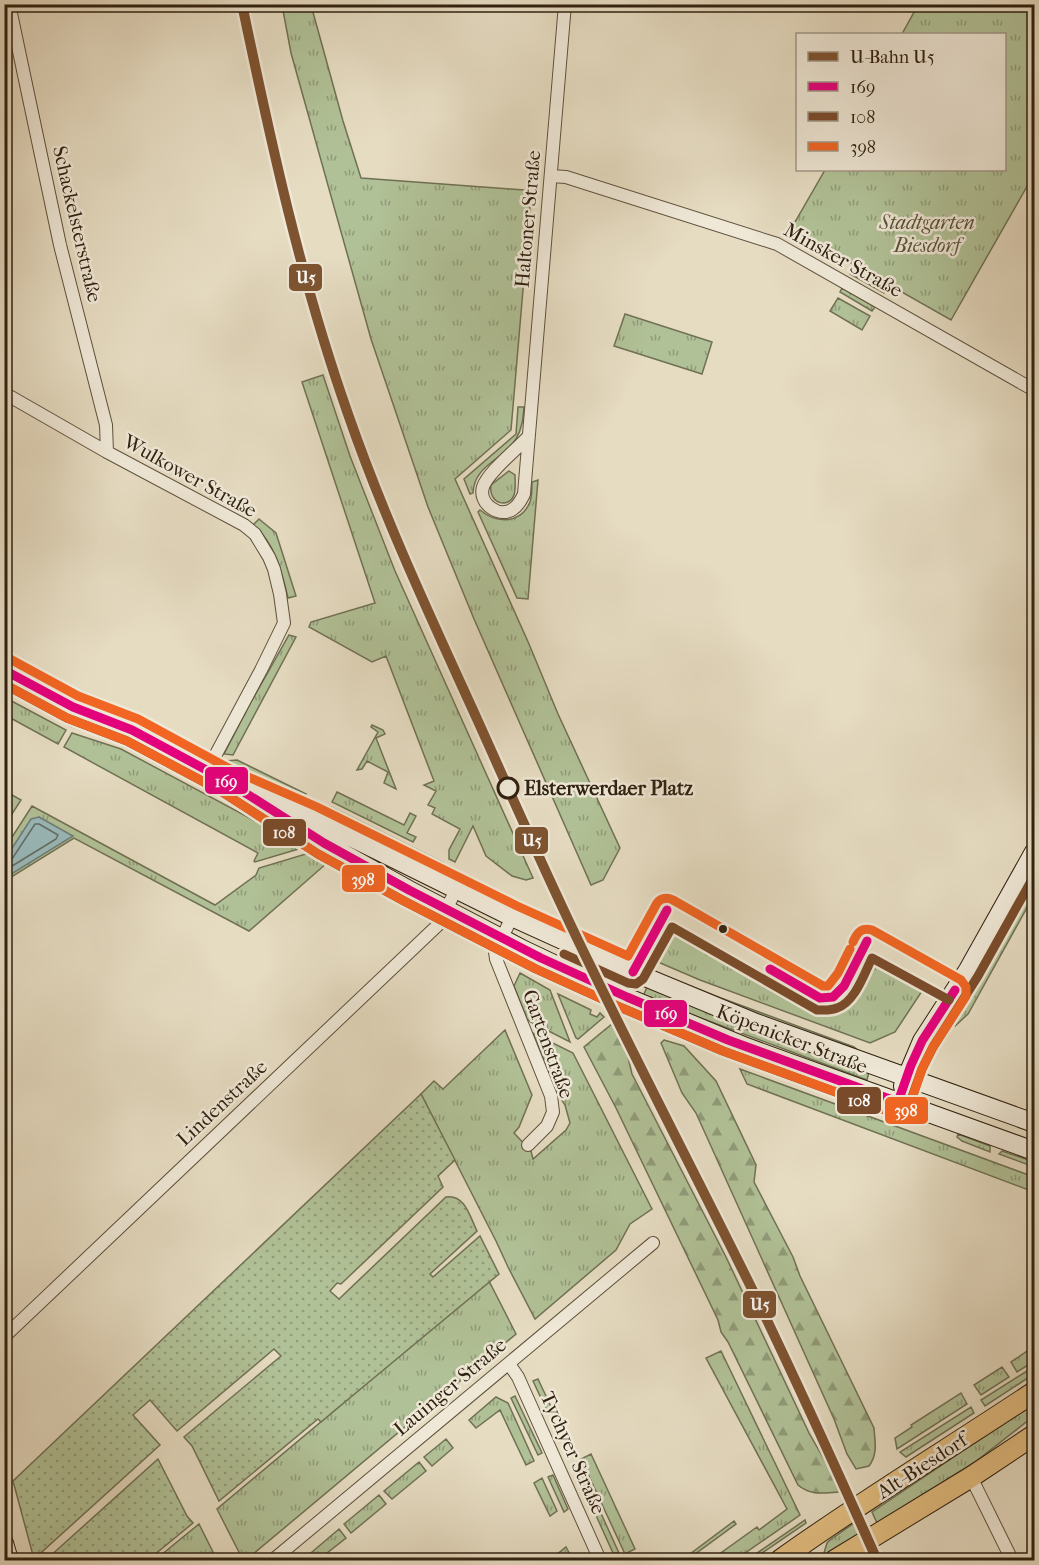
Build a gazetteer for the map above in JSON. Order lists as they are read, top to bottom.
{
  "streets": {
    "main road": ["Köpenicker Straße", "Alt-Biesdorf"],
    "street": [
      "Haltoner Straße",
      "Schackelsterstraße",
      "Minsker Straße",
      "Wulkower Straße",
      "Gartenstraße",
      "Lindenstraße",
      "Lauinger Straße",
      "Tychyer Straße"
    ]
  },
  "crossings": [
    ["Haltoner Straße", "Minsker Straße"],
    ["Schackelsterstraße", "Wulkower Straße"],
    ["Wulkower Straße", "Köpenicker Straße"],
    ["Köpenicker Straße", "Gartenstraße"],
    ["Köpenicker Straße", "Lindenstraße"],
    ["Lauinger Straße", "Tychyer Straße"]
  ],
  "parks": ["Stadtgarten Biesdorf"],
  "places": ["Elsterwerdaer Platz"],
  "lines": [
    "metro line U5",
    "transit line 398",
    "transit line 169",
    "transit line 108"
  ],
  "legend": [
    "U-Bahn U5",
    "169",
    "108",
    "398"
  ]
}
